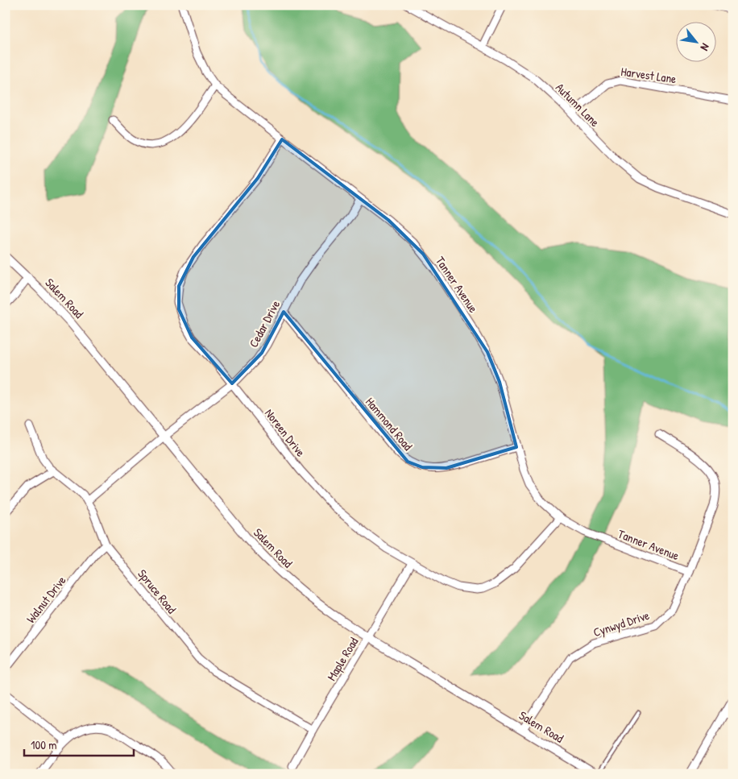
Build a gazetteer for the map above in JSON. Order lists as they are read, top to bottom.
{
  "streets": {
    "street": [
      "Harvest Lane",
      "Autumn Lane",
      "Tanner Avenue",
      "Salem Road",
      "Cedar Drive",
      "Hammond Road",
      "Noreen Drive",
      "Spruce Road",
      "Walnut Drive",
      "Cynwyd Drive",
      "Maple Road"
    ]
  },
  "crossings": [
    ["Harvest Lane", "Autumn Lane"],
    ["Tanner Avenue", "Cedar Drive"],
    ["Tanner Avenue", "Hammond Road"],
    ["Tanner Avenue", "Noreen Drive"],
    ["Tanner Avenue", "Cynwyd Drive"],
    ["Salem Road", "Cedar Drive"],
    ["Salem Road", "Cynwyd Drive"],
    ["Salem Road", "Maple Road"],
    ["Cedar Drive", "Hammond Road"],
    ["Cedar Drive", "Noreen Drive"],
    ["Cedar Drive", "Spruce Road"],
    ["Noreen Drive", "Maple Road"],
    ["Spruce Road", "Walnut Drive"],
    ["Spruce Road", "Maple Road"]
  ],
  "scale_bar": "100 m",
  "north": "bottom right"
}
